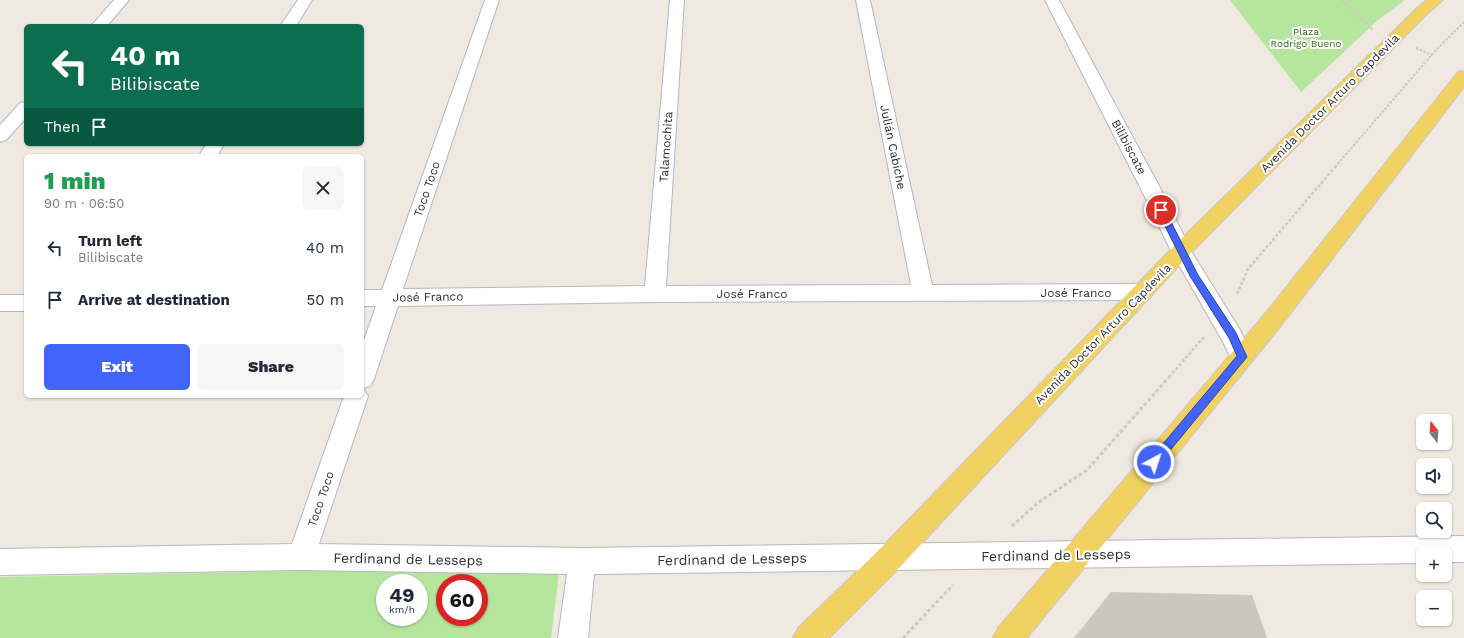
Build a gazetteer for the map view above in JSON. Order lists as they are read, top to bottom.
{
  "streets": {
    "main road": ["Avenida Doctor Arturo Capdevila"],
    "street": [
      "Talamochita",
      "Julián Cabiche",
      "Bilibiscate",
      "Toco Toco",
      "José Franco",
      "Ferdinand de Lesseps"
    ]
  },
  "crossings": [
    ["Avenida Doctor Arturo Capdevila", "Bilibiscate"],
    ["Avenida Doctor Arturo Capdevila", "José Franco"],
    ["Avenida Doctor Arturo Capdevila", "Ferdinand de Lesseps"],
    ["Talamochita", "José Franco"],
    ["Julián Cabiche", "José Franco"],
    ["Toco Toco", "José Franco"],
    ["Toco Toco", "Ferdinand de Lesseps"]
  ],
  "parks": ["Plaza Rodrigo Bueno"],
  "north": "top",
  "page": {
    "turn": ["40 m", "Bilibiscate"],
    "then": "Then",
    "heading": ["1 min", "90 m · 06:50"],
    "list": [
      {
        "name": "Turn left",
        "note": "Bilibiscate",
        "value": "40 m"
      },
      {
        "name": "Arrive at destination",
        "value": "50 m"
      }
    ],
    "buttons": ["Exit", "Share"],
    "map_buttons": ["+", "−"],
    "speed": "49 km/h",
    "limit": "60"
  }
}
